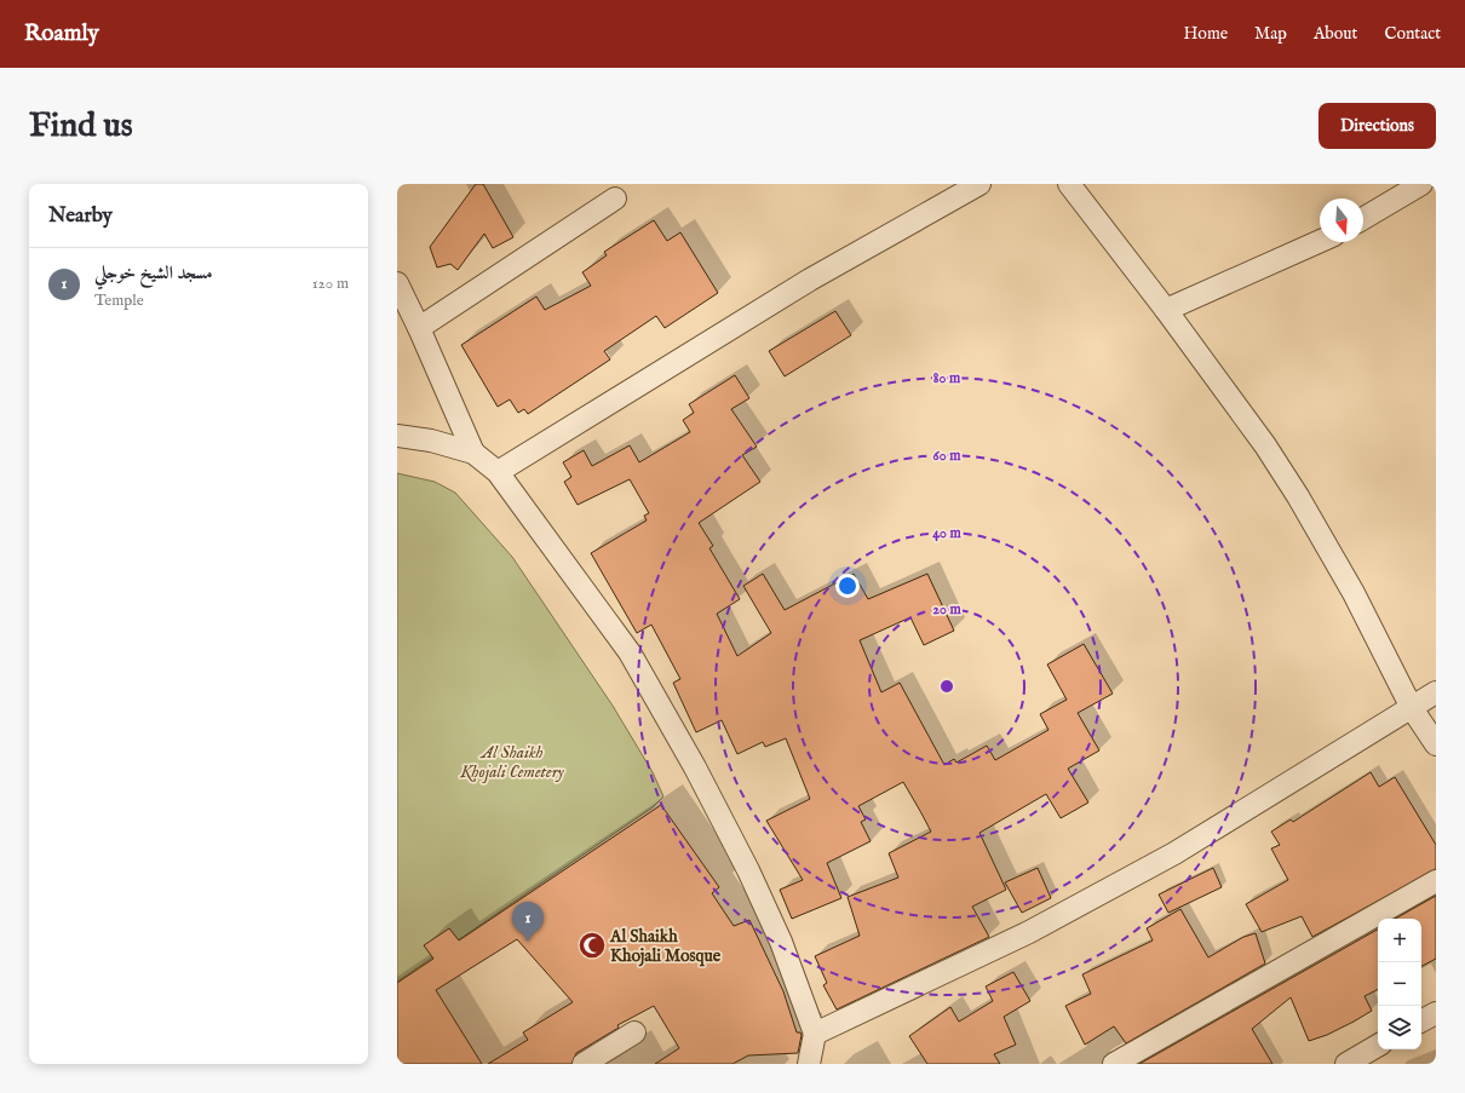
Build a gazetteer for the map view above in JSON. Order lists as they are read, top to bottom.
{
  "parks": ["Al Shaikh Khojali Cemetery"],
  "places": {
    "mosque": ["Al Shaikh Khojali Mosque"]
  },
  "north": "bottom",
  "page": {
    "header": "Roamly",
    "nav": [
      "Home",
      "Map",
      "About",
      "Contact"
    ],
    "buttons": "Directions",
    "title": "Find us",
    "heading": "Nearby",
    "list": [
      {
        "mark": "1",
        "name": "مسجد الشيخ خوجلي",
        "note": "Temple",
        "value": "120 m"
      }
    ],
    "pins": "1",
    "map_buttons": ["+", "−"]
  },
  "rings": [
    "80 m",
    "60 m",
    "40 m",
    "20 m"
  ]
}
